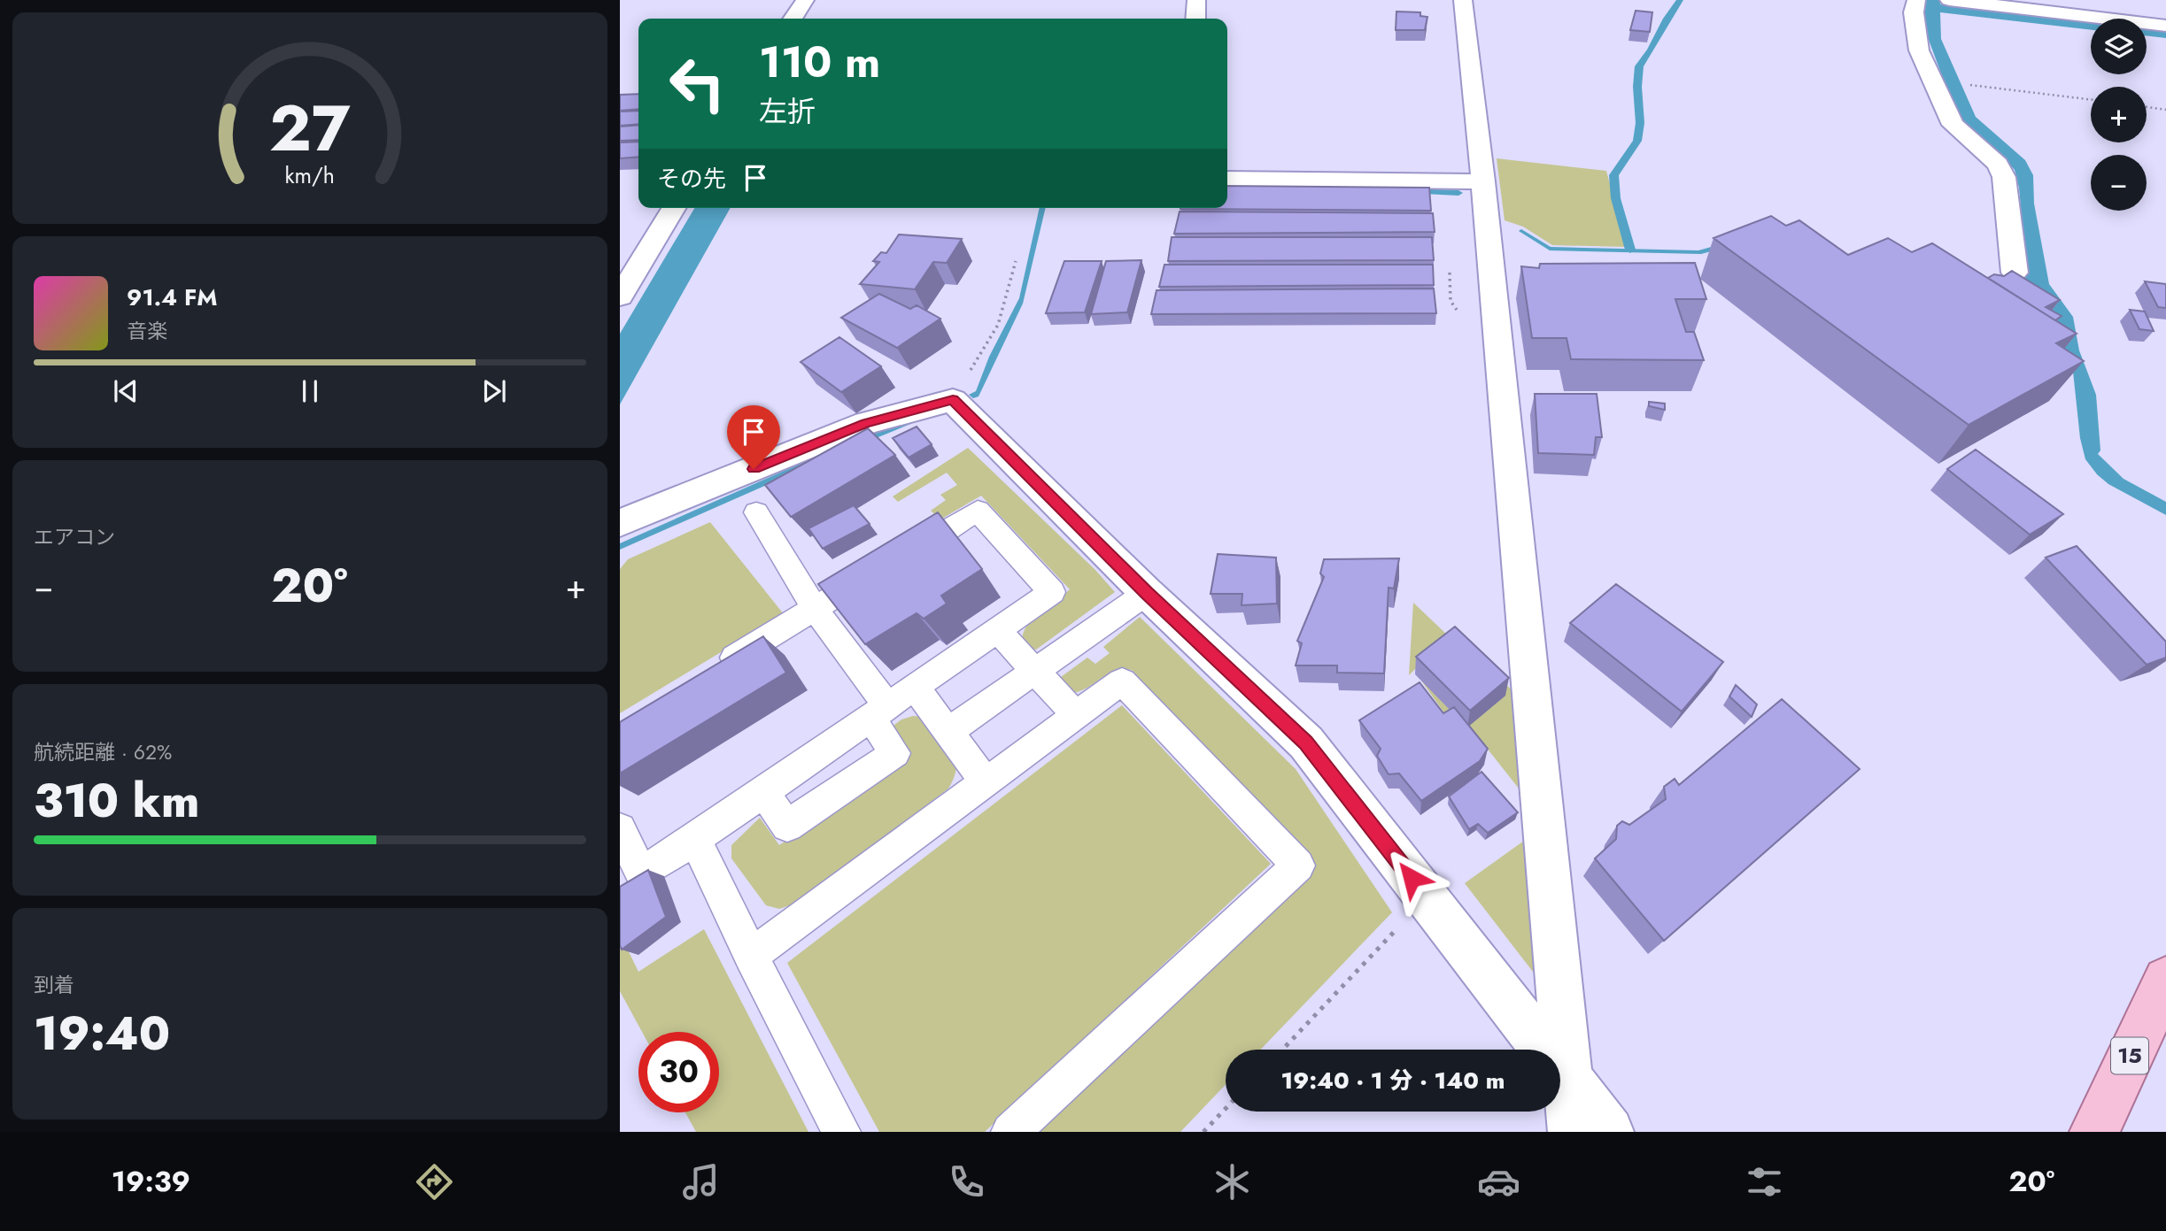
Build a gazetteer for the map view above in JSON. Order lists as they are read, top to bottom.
{
  "streets": {
    "main road": ["15"]
  },
  "page": {
    "map_buttons": ["+", "−"],
    "turn": ["110 m", "左折"],
    "then": "その先",
    "song": ["91.4 FM", "音楽"],
    "tile": [
      "エアコン",
      ["航続距離 · 62%", "310 km"],
      ["到着", "19:40"]
    ],
    "heat": ["−", "20°", "+"],
    "limit": "30",
    "trip": "19:40 · 1 分 · 140 m",
    "tabs": ["19:39", "20°"],
    "gauge": ["27", "km/h"]
  }
}
